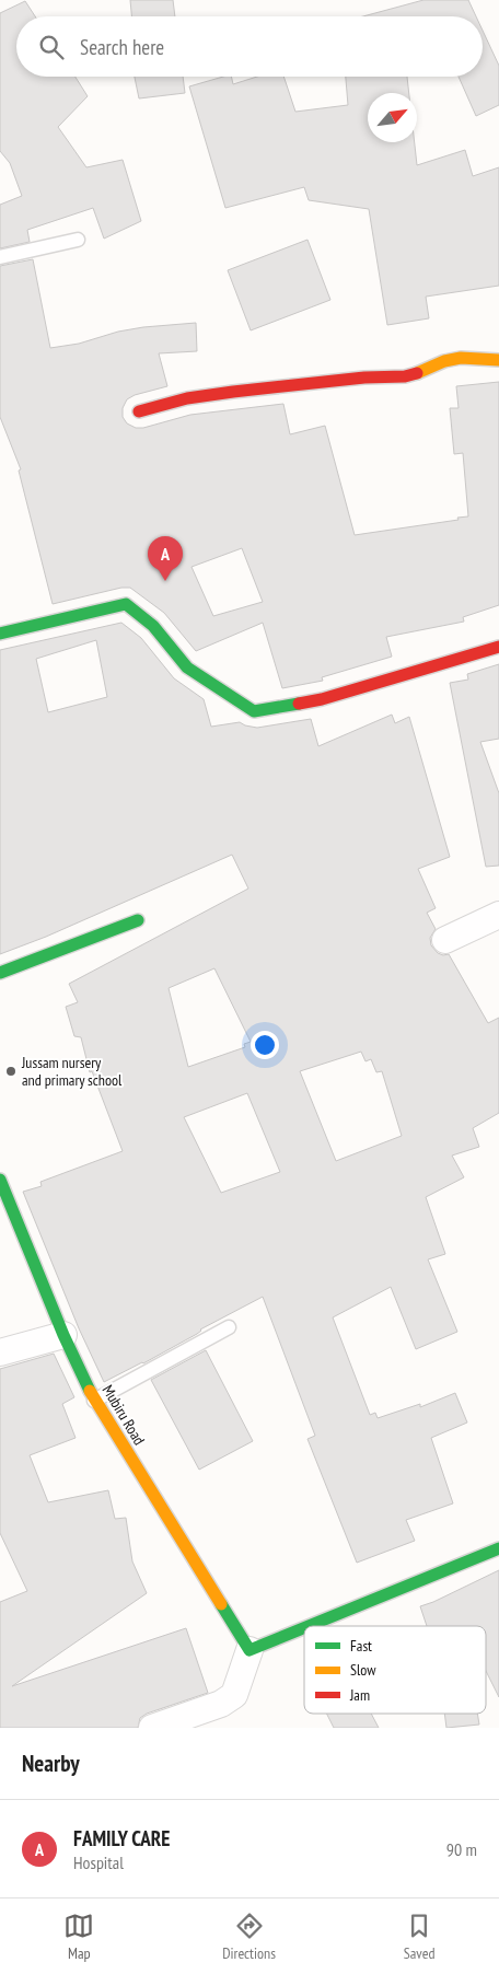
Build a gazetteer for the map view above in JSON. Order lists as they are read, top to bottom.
{
  "streets": {
    "street": ["Mubiru Road"]
  },
  "places": ["Jussam nursery and primary school"],
  "legend": ["Fast", "Slow", "Jam"],
  "north": "top right",
  "page": {
    "search": "Search here",
    "pins": "A",
    "heading": "Nearby",
    "list": [
      {
        "mark": "A",
        "name": "FAMILY CARE",
        "note": "Hospital",
        "value": "90 m"
      }
    ],
    "nav": ["Map", "Directions", "Saved"]
  }
}
